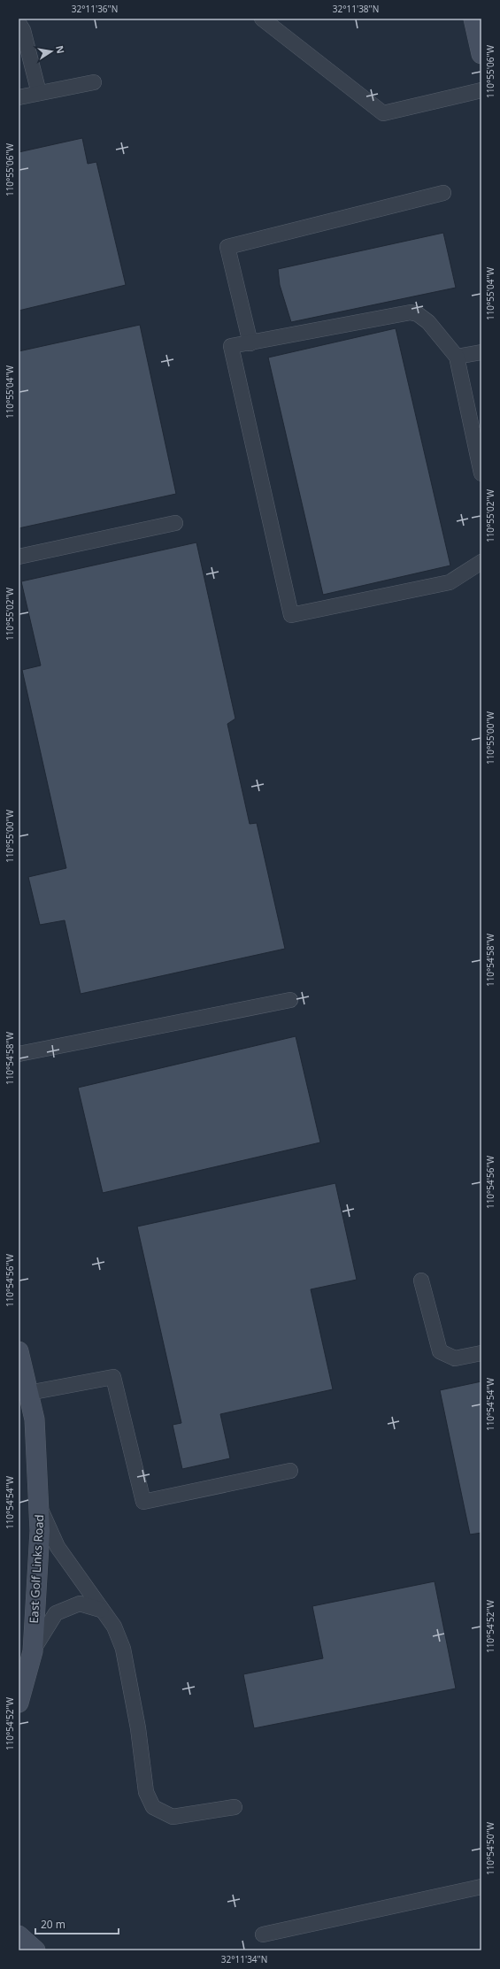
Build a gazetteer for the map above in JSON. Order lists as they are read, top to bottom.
{
  "streets": {
    "street": ["East Golf Links Road"]
  },
  "scale_bar": "20 m",
  "north": "right",
  "coordinates": [
    "32°11'36\"N",
    "32°11'38\"N",
    "110°55'06\"W",
    "110°55'04\"W",
    "110°55'02\"W",
    "110°55'00\"W",
    "110°54'58\"W",
    "110°54'56\"W",
    "110°54'54\"W",
    "110°54'52\"W",
    "110°54'50\"W",
    "32°11'34\"N"
  ]
}
